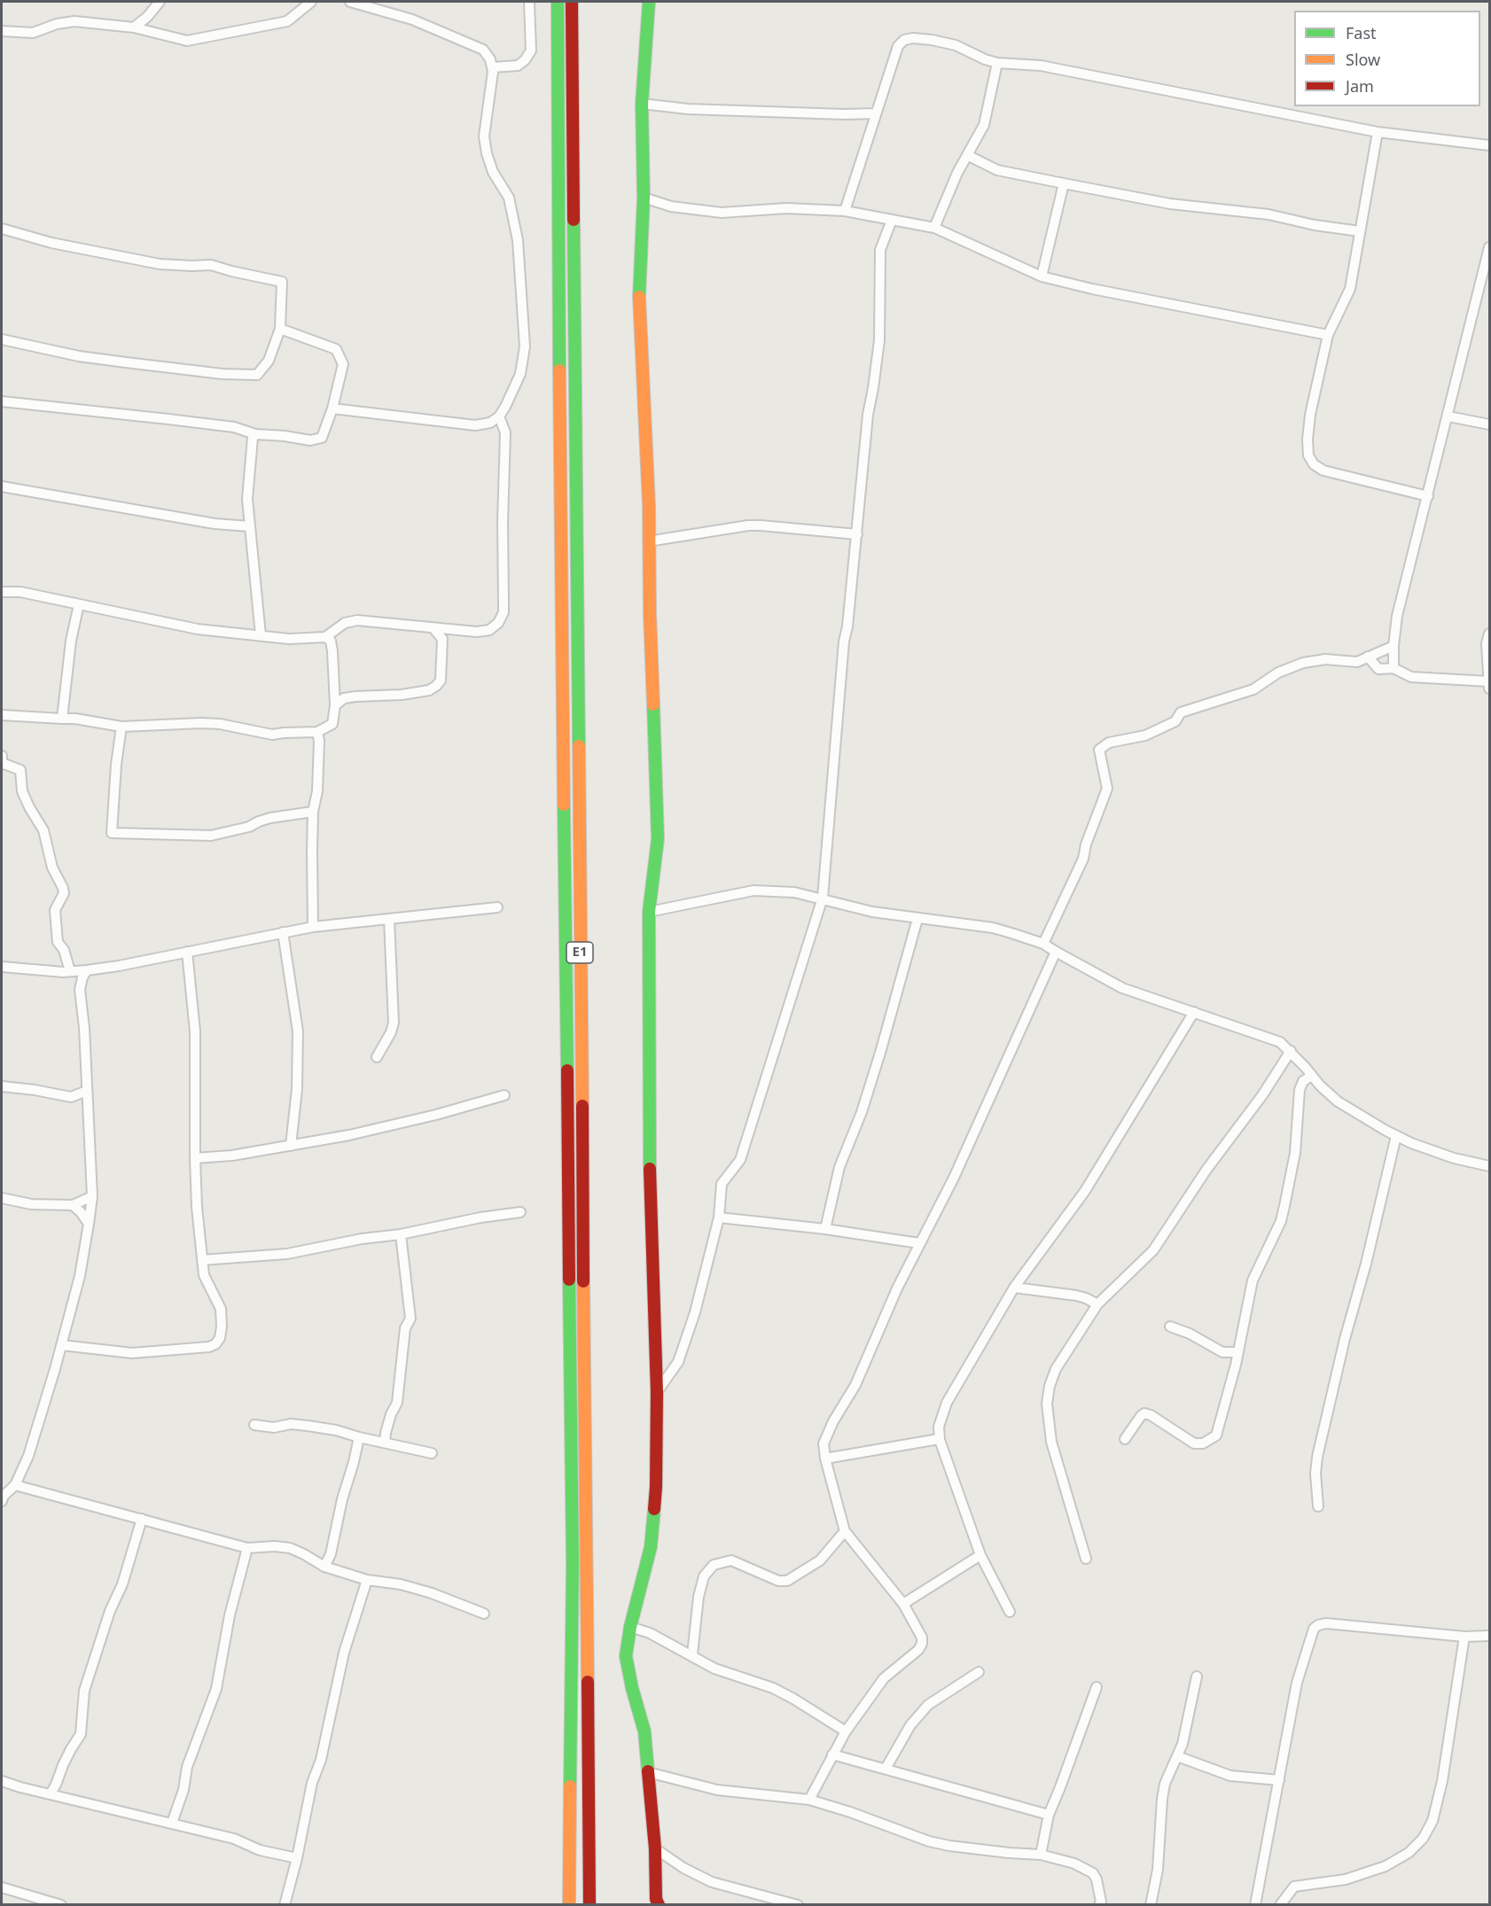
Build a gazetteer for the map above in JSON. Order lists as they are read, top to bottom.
{
  "streets": {
    "main road": ["E1"]
  },
  "legend": ["Fast", "Slow", "Jam"]
}
